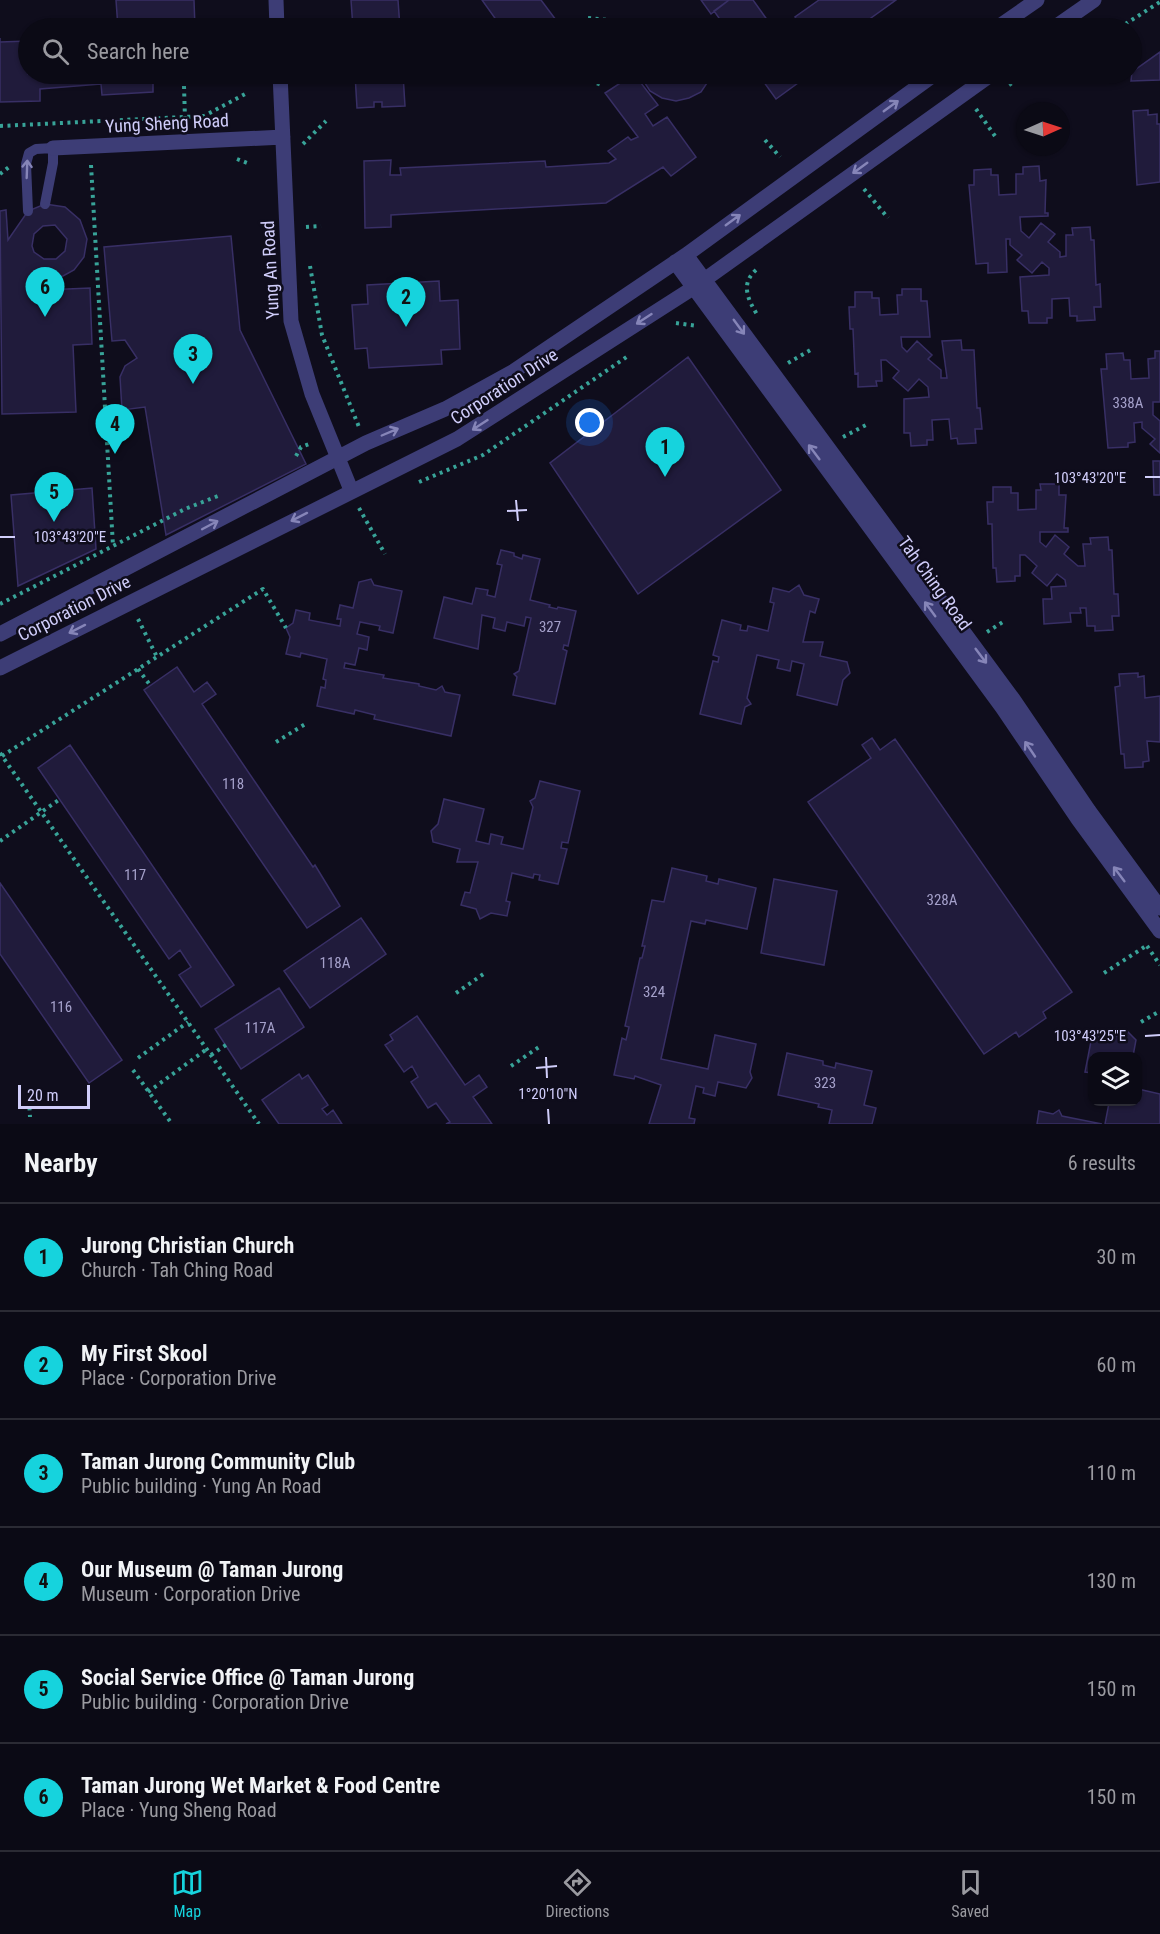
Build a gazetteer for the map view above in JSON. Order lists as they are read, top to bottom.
{
  "streets": {
    "street": [
      "Yung Sheng Road",
      "Yung An Road",
      "Corporation Drive",
      "Tah Ching Road"
    ]
  },
  "crossings": [
    ["Yung Sheng Road", "Yung An Road"],
    ["Yung An Road", "Corporation Drive"],
    ["Corporation Drive", "Tah Ching Road"]
  ],
  "house_numbers": [
    "338A",
    "327",
    "118",
    "117",
    "328A",
    "118A",
    "324",
    "116",
    "117A",
    "323"
  ],
  "scale_bar": "20 m",
  "north": "right",
  "page": {
    "search": "Search here",
    "pins": [
      "6",
      "2",
      "3",
      "4",
      "1",
      "5"
    ],
    "scale": "20 m",
    "heading": ["Nearby", "6 results"],
    "list": [
      {
        "mark": "1",
        "name": "Jurong Christian Church",
        "note": "Church · Tah Ching Road",
        "value": "30 m"
      },
      {
        "mark": "2",
        "name": "My First Skool",
        "note": "Place · Corporation Drive",
        "value": "60 m"
      },
      {
        "mark": "3",
        "name": "Taman Jurong Community Club",
        "note": "Public building · Yung An Road",
        "value": "110 m"
      },
      {
        "mark": "4",
        "name": "Our Museum @ Taman Jurong",
        "note": "Museum · Corporation Drive",
        "value": "130 m"
      },
      {
        "mark": "5",
        "name": "Social Service Office @ Taman Jurong",
        "note": "Public building · Corporation Drive",
        "value": "150 m"
      },
      {
        "mark": "6",
        "name": "Taman Jurong Wet Market & Food Centre",
        "note": "Place · Yung Sheng Road",
        "value": "150 m"
      }
    ],
    "nav": ["Map", "Directions", "Saved"]
  },
  "coordinates": ["103°43'20\"E", "103°43'25\"E", "1°20'10\"N"]
}
